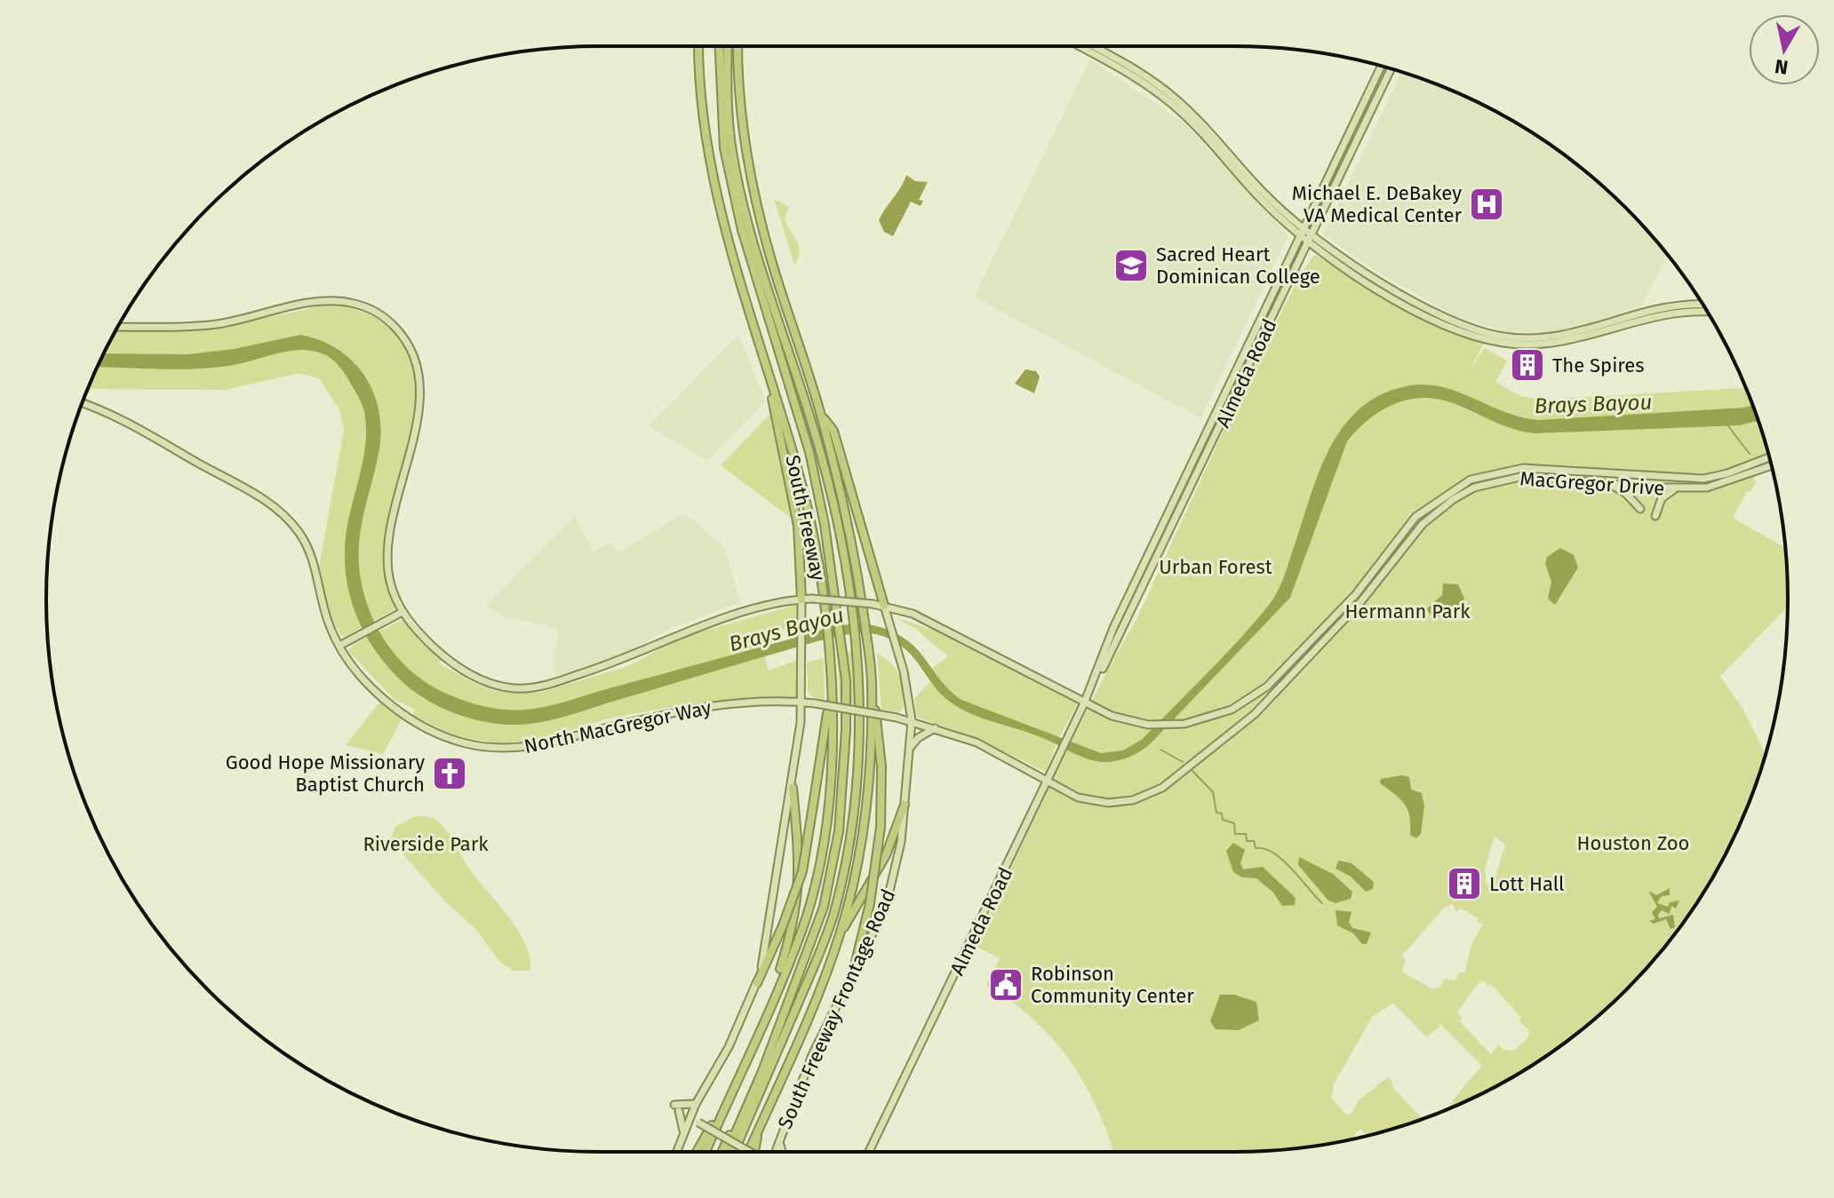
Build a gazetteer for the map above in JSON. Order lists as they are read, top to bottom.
{
  "streets": {
    "highway": ["South Freeway"],
    "main road": [
      "Almeda Road",
      "MacGregor Drive",
      "North MacGregor Way",
      "South Freeway Frontage Road"
    ]
  },
  "crossings": [
    ["Almeda Road", "MacGregor Drive"],
    ["Almeda Road", "North MacGregor Way"],
    ["MacGregor Drive", "North MacGregor Way"],
    ["MacGregor Drive", "South Freeway Frontage Road"],
    ["North MacGregor Way", "South Freeway Frontage Road"]
  ],
  "water": ["Brays Bayou"],
  "parks": [
    "Urban Forest",
    "Hermann Park",
    "Houston Zoo",
    "Riverside Park"
  ],
  "places": {
    "hospital": ["Michael E. DeBakey VA Medical Center"],
    "school or university": ["Sacred Heart Dominican College"],
    "building": ["The Spires", "Lott Hall"],
    "church": ["Good Hope Missionary Baptist Church"],
    "public building": ["Robinson Community Center"]
  },
  "north": "bottom"
}
